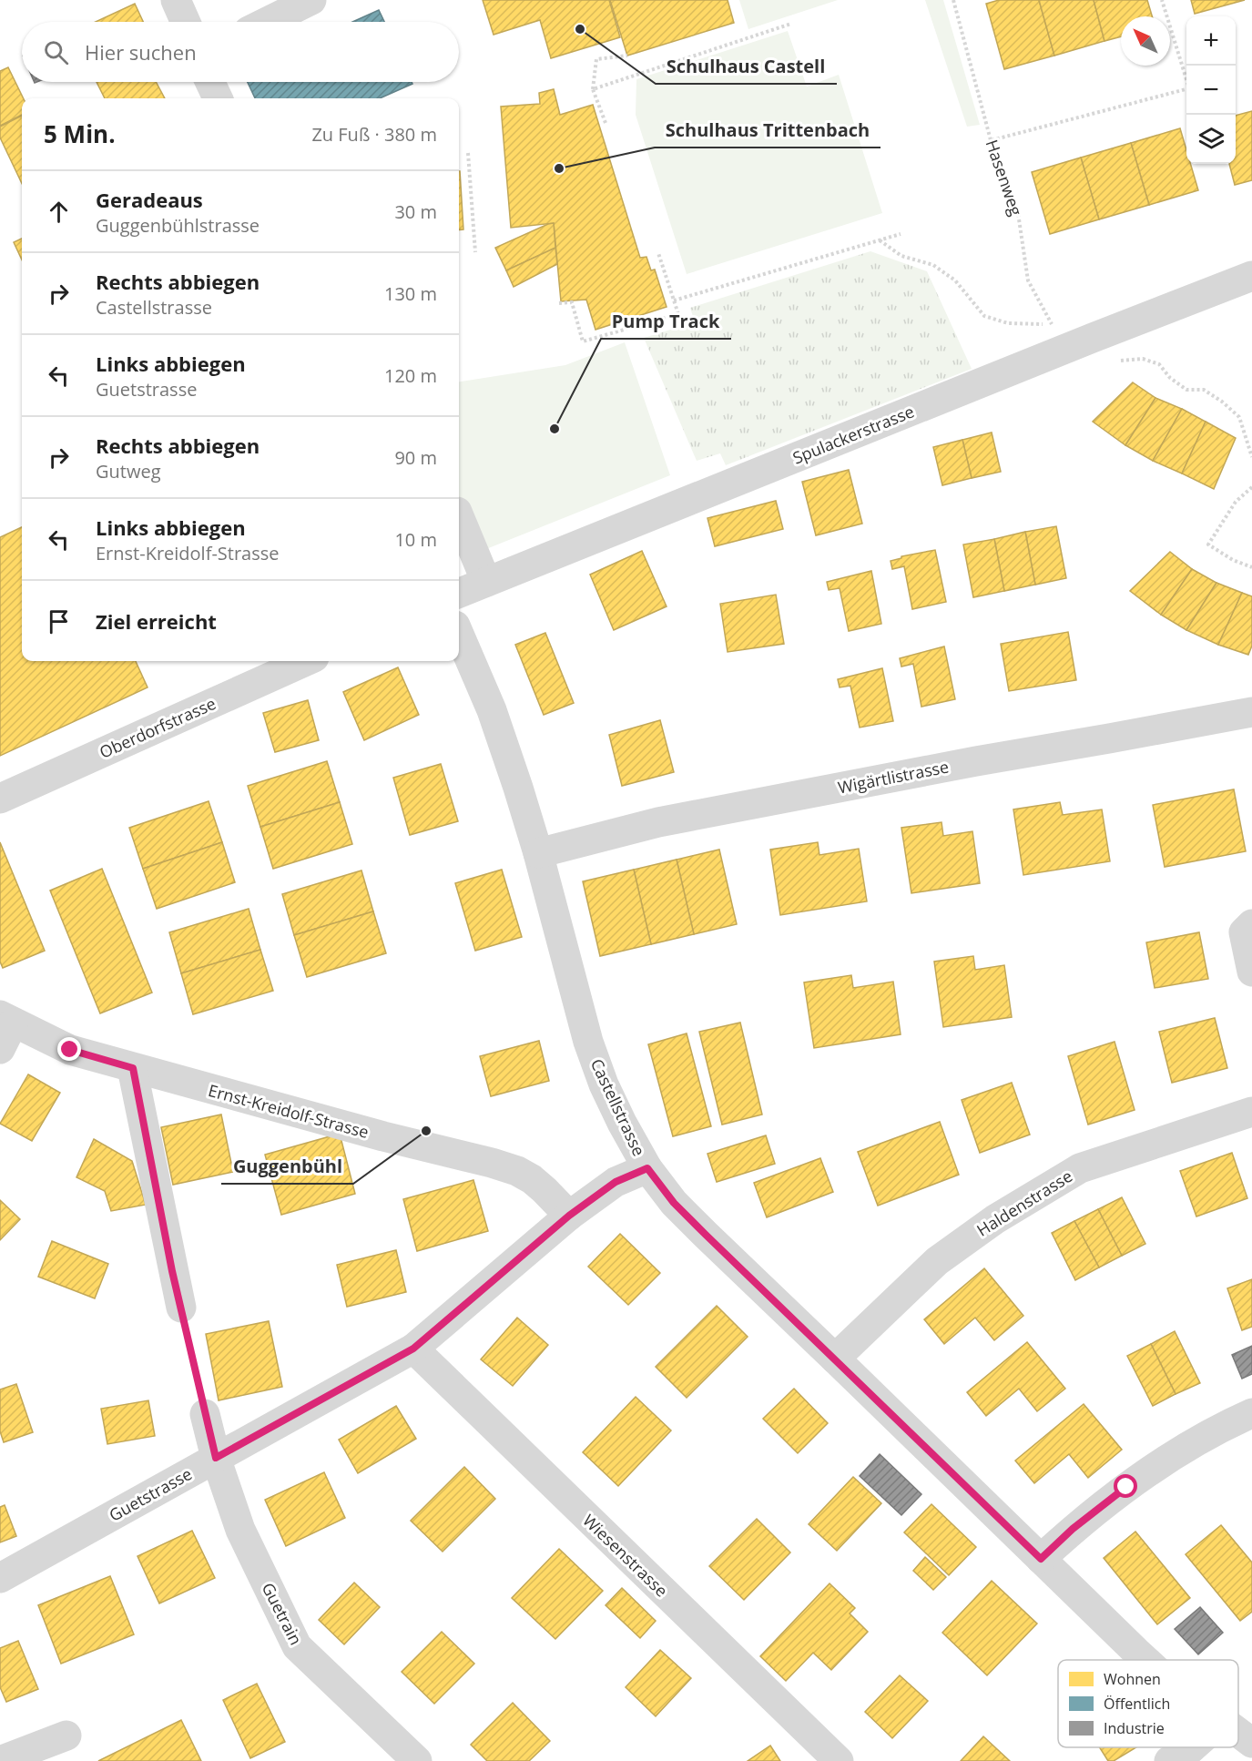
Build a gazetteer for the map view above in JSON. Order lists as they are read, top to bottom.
{
  "streets": {
    "street": [
      "Spulackerstrasse",
      "Oberdorfstrasse",
      "Wigärtlistrasse",
      "Castellstrasse",
      "Ernst-Kreidolf-Strasse",
      "Haldenstrasse",
      "Guetstrasse",
      "Wiesenstrasse",
      "Guetrain"
    ],
    "path": ["Hasenweg"]
  },
  "crossings": [
    ["Hasenweg", "Spulackerstrasse"],
    ["Wigärtlistrasse", "Castellstrasse"],
    ["Castellstrasse", "Haldenstrasse"],
    ["Castellstrasse", "Guetstrasse"],
    ["Ernst-Kreidolf-Strasse", "Guetstrasse"],
    ["Guetstrasse", "Wiesenstrasse"],
    ["Guetstrasse", "Guetrain"]
  ],
  "places": [
    "Schulhaus Castell",
    "Schulhaus Trittenbach",
    "Pump Track",
    "Guggenbühl"
  ],
  "legend": ["Wohnen", "Öffentlich", "Industrie"],
  "north": "top left",
  "page": {
    "map_buttons": ["+", "−"],
    "search": "Hier suchen",
    "heading": ["5 Min.", "Zu Fuß · 380 m"],
    "list": [
      ["Geradeaus", "Guggenbühlstrasse", "30 m"],
      ["Rechts abbiegen", "Castellstrasse", "130 m"],
      ["Links abbiegen", "Guetstrasse", "120 m"],
      ["Rechts abbiegen", "Gutweg", "90 m"],
      ["Links abbiegen", "Ernst-Kreidolf-Strasse", "10 m"],
      "Ziel erreicht"
    ]
  }
}
